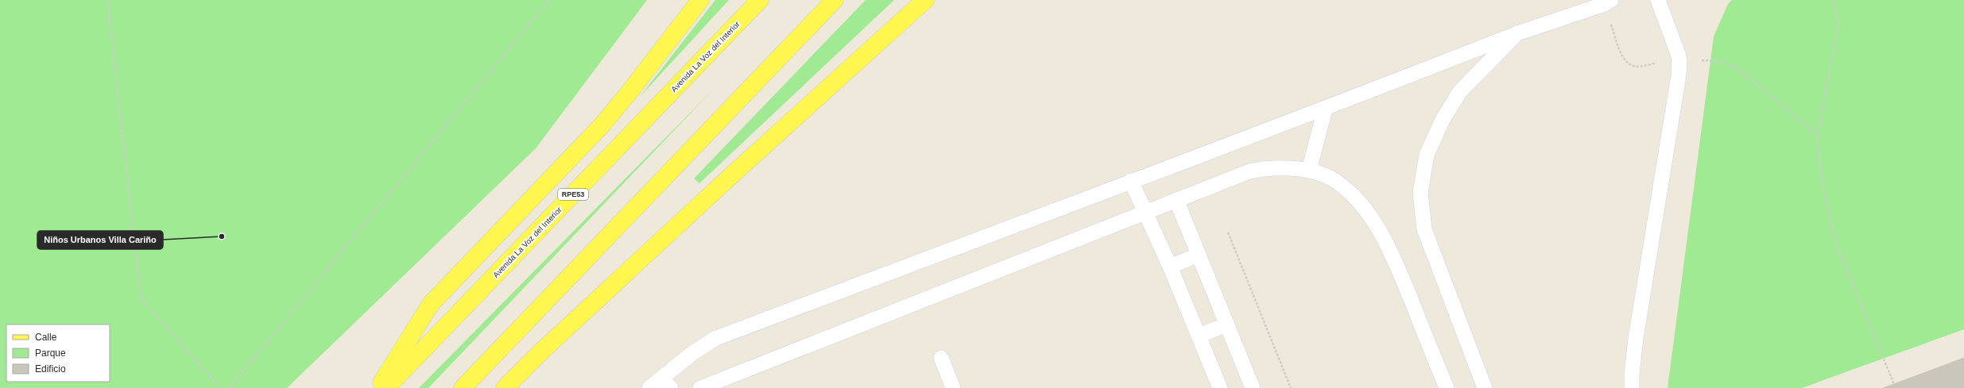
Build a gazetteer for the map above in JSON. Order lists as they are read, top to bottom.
{
  "streets": {
    "main road": ["Avenida La Voz del Interior", "RPE53"]
  },
  "places": ["Niños Urbanos Villa Cariño"],
  "legend": ["Calle", "Parque", "Edificio"]
}
